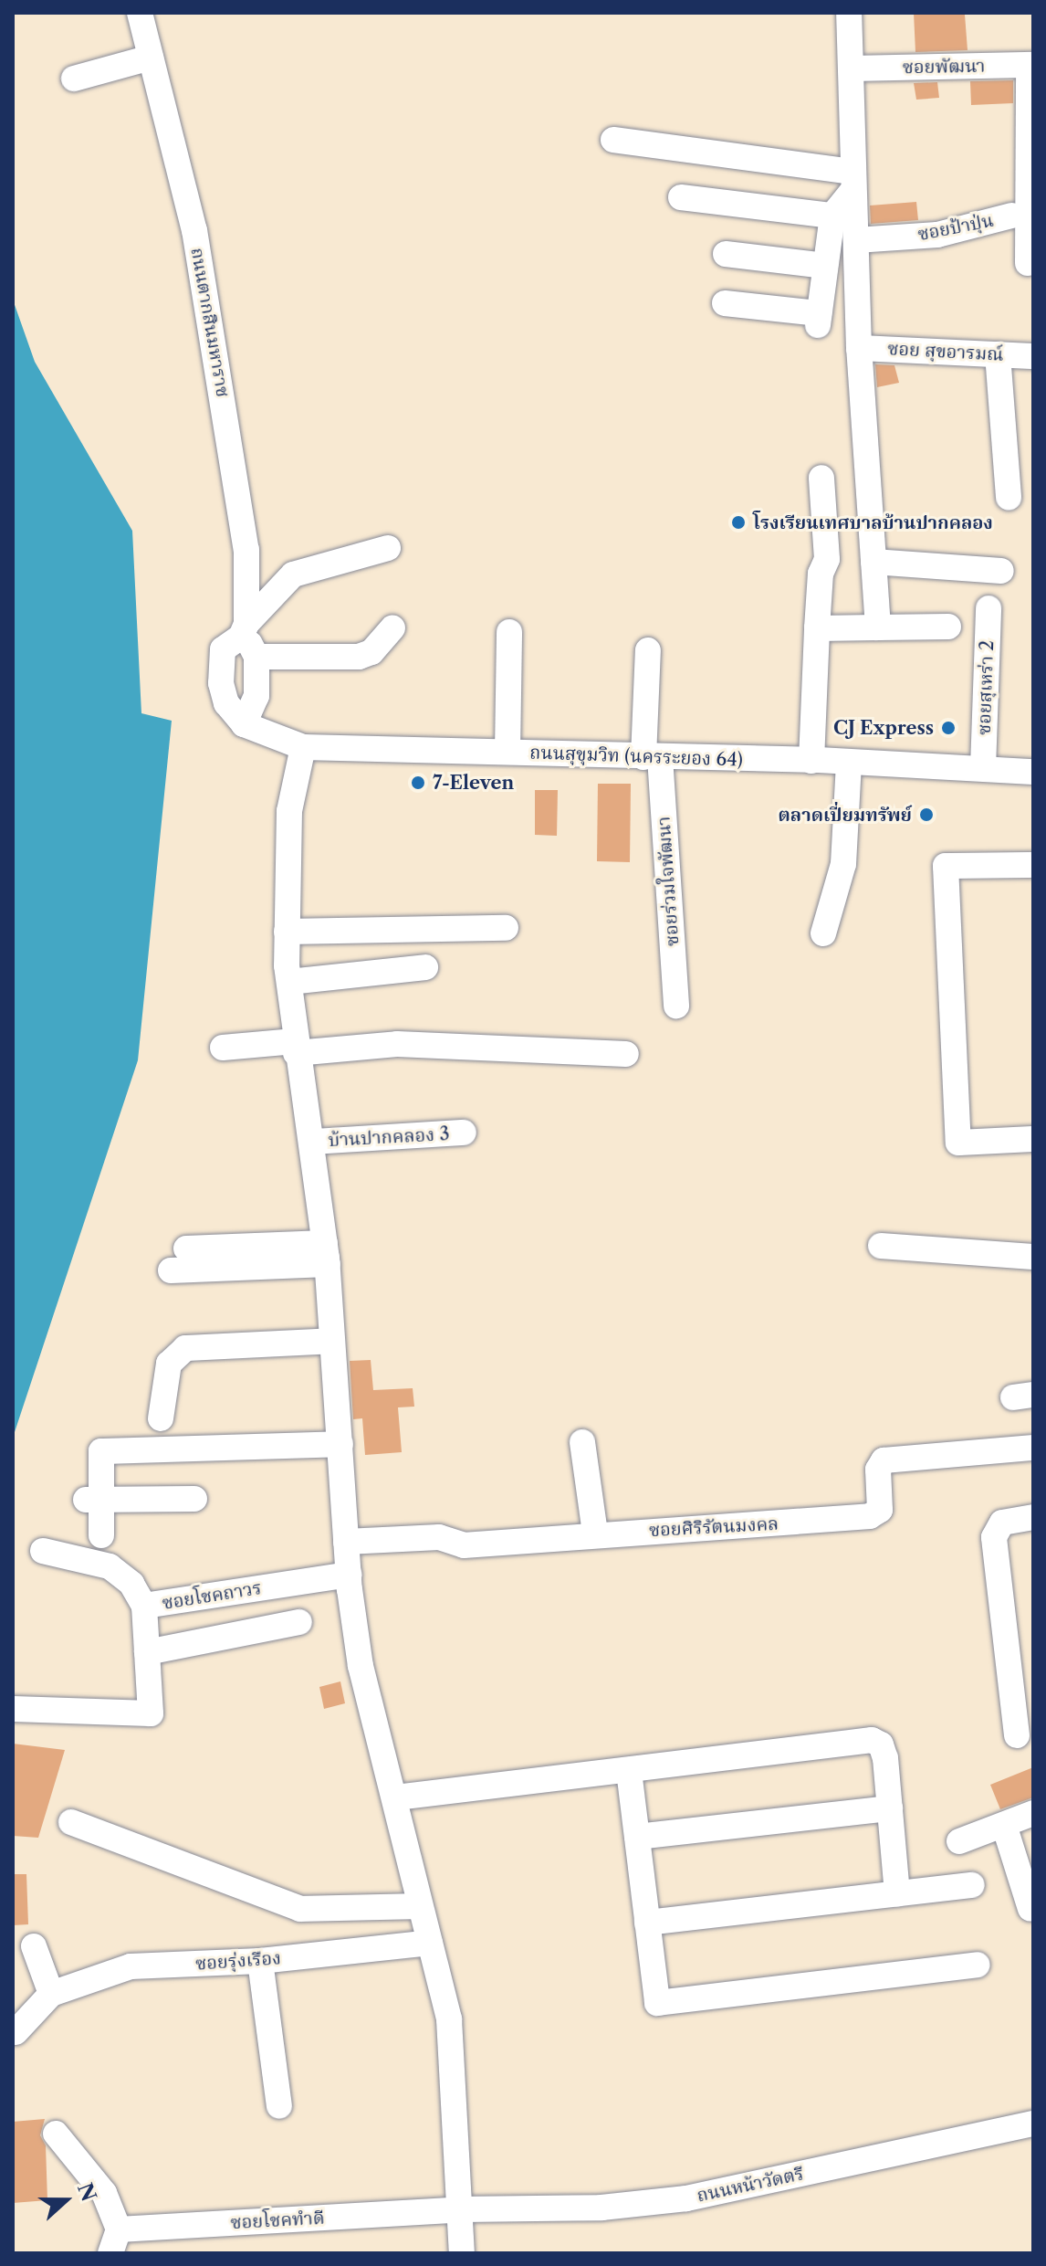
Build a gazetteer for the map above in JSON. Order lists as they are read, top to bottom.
{
  "streets": {
    "street": [
      "ซอยพัฒนา",
      "ซอยป้าปุ่น",
      "ถนนตากสินมหาราช",
      "ซอย สุขอารมณ์",
      "ซอยสุเหร่า 2",
      "ถนนสุขุมวิท (นครระยอง 64)",
      "ซอยร่วมใจพัฒนา",
      "บ้านปากคลอง 3",
      "ซอยศิริรัตนมงคล",
      "ซอยโชคถาวร",
      "ซอยรุ่งเรือง",
      "ถนนหน้าวัดตรี",
      "ซอยโชคทำดี"
    ]
  },
  "crossings": [
    ["ถนนตากสินมหาราช", "ถนนสุขุมวิท (นครระยอง 64)"],
    ["ซอยสุเหร่า 2", "ถนนสุขุมวิท (นครระยอง 64)"],
    ["ถนนสุขุมวิท (นครระยอง 64)", "ซอยร่วมใจพัฒนา"],
    ["ถนนหน้าวัดตรี", "ซอยโชคทำดี"]
  ],
  "places": [
    "โรงเรียนเทศบาลบ้านปากคลอง",
    "CJ Express",
    "7-Eleven",
    "ตลาดเปี่ยมทรัพย์"
  ],
  "north": "right"
}
